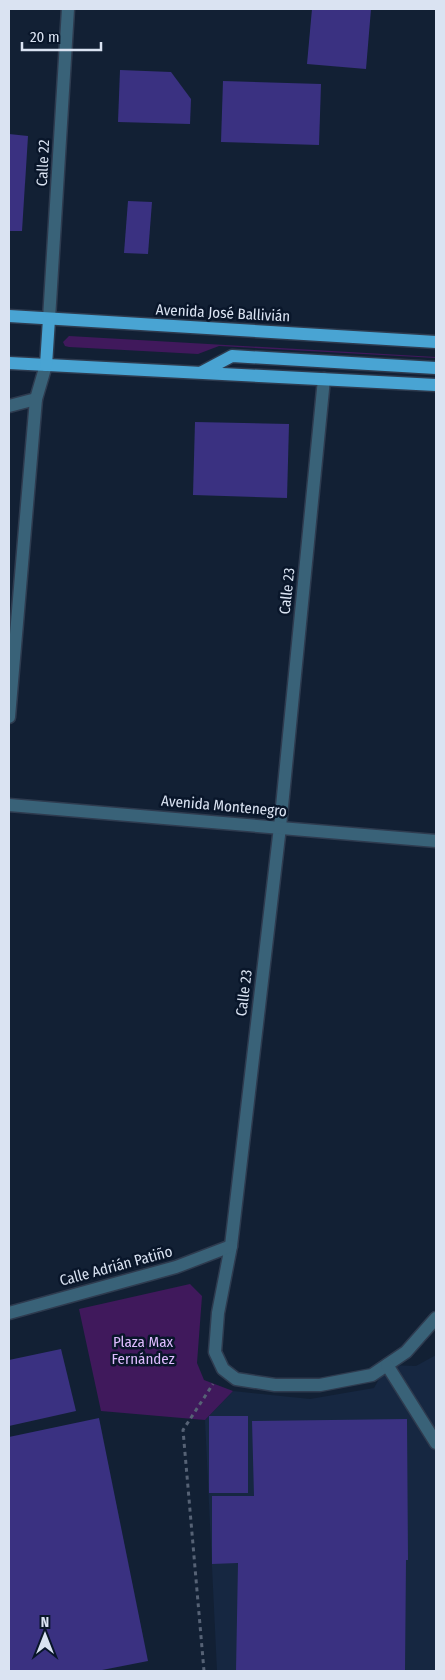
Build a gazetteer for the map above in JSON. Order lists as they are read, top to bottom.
{
  "streets": {
    "main road": ["Avenida José Ballivián"],
    "street": [
      "Calle 22",
      "Calle 23",
      "Avenida Montenegro",
      "Calle Adrián Patiño"
    ]
  },
  "crossings": [
    ["Calle 22", "Avenida José Ballivián"],
    ["Calle 23", "Avenida Montenegro"],
    ["Calle 23", "Calle Adrián Patiño"]
  ],
  "parks": ["Plaza Max Fernández"],
  "scale_bar": "20 m",
  "north": "top"
}
